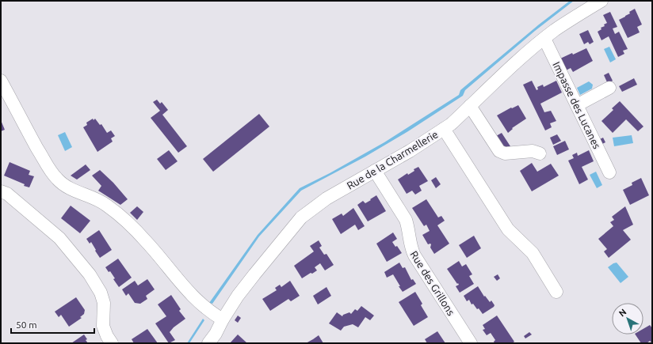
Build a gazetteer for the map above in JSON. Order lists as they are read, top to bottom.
{
  "streets": {
    "street": ["Impasse des Lucanes", "Rue de la Charmellerie", "Rue des Grillons"]
  },
  "crossings": [
    ["Impasse des Lucanes", "Rue de la Charmellerie"],
    ["Rue de la Charmellerie", "Rue des Grillons"]
  ],
  "scale_bar": "50 m",
  "north": "top left"
}
